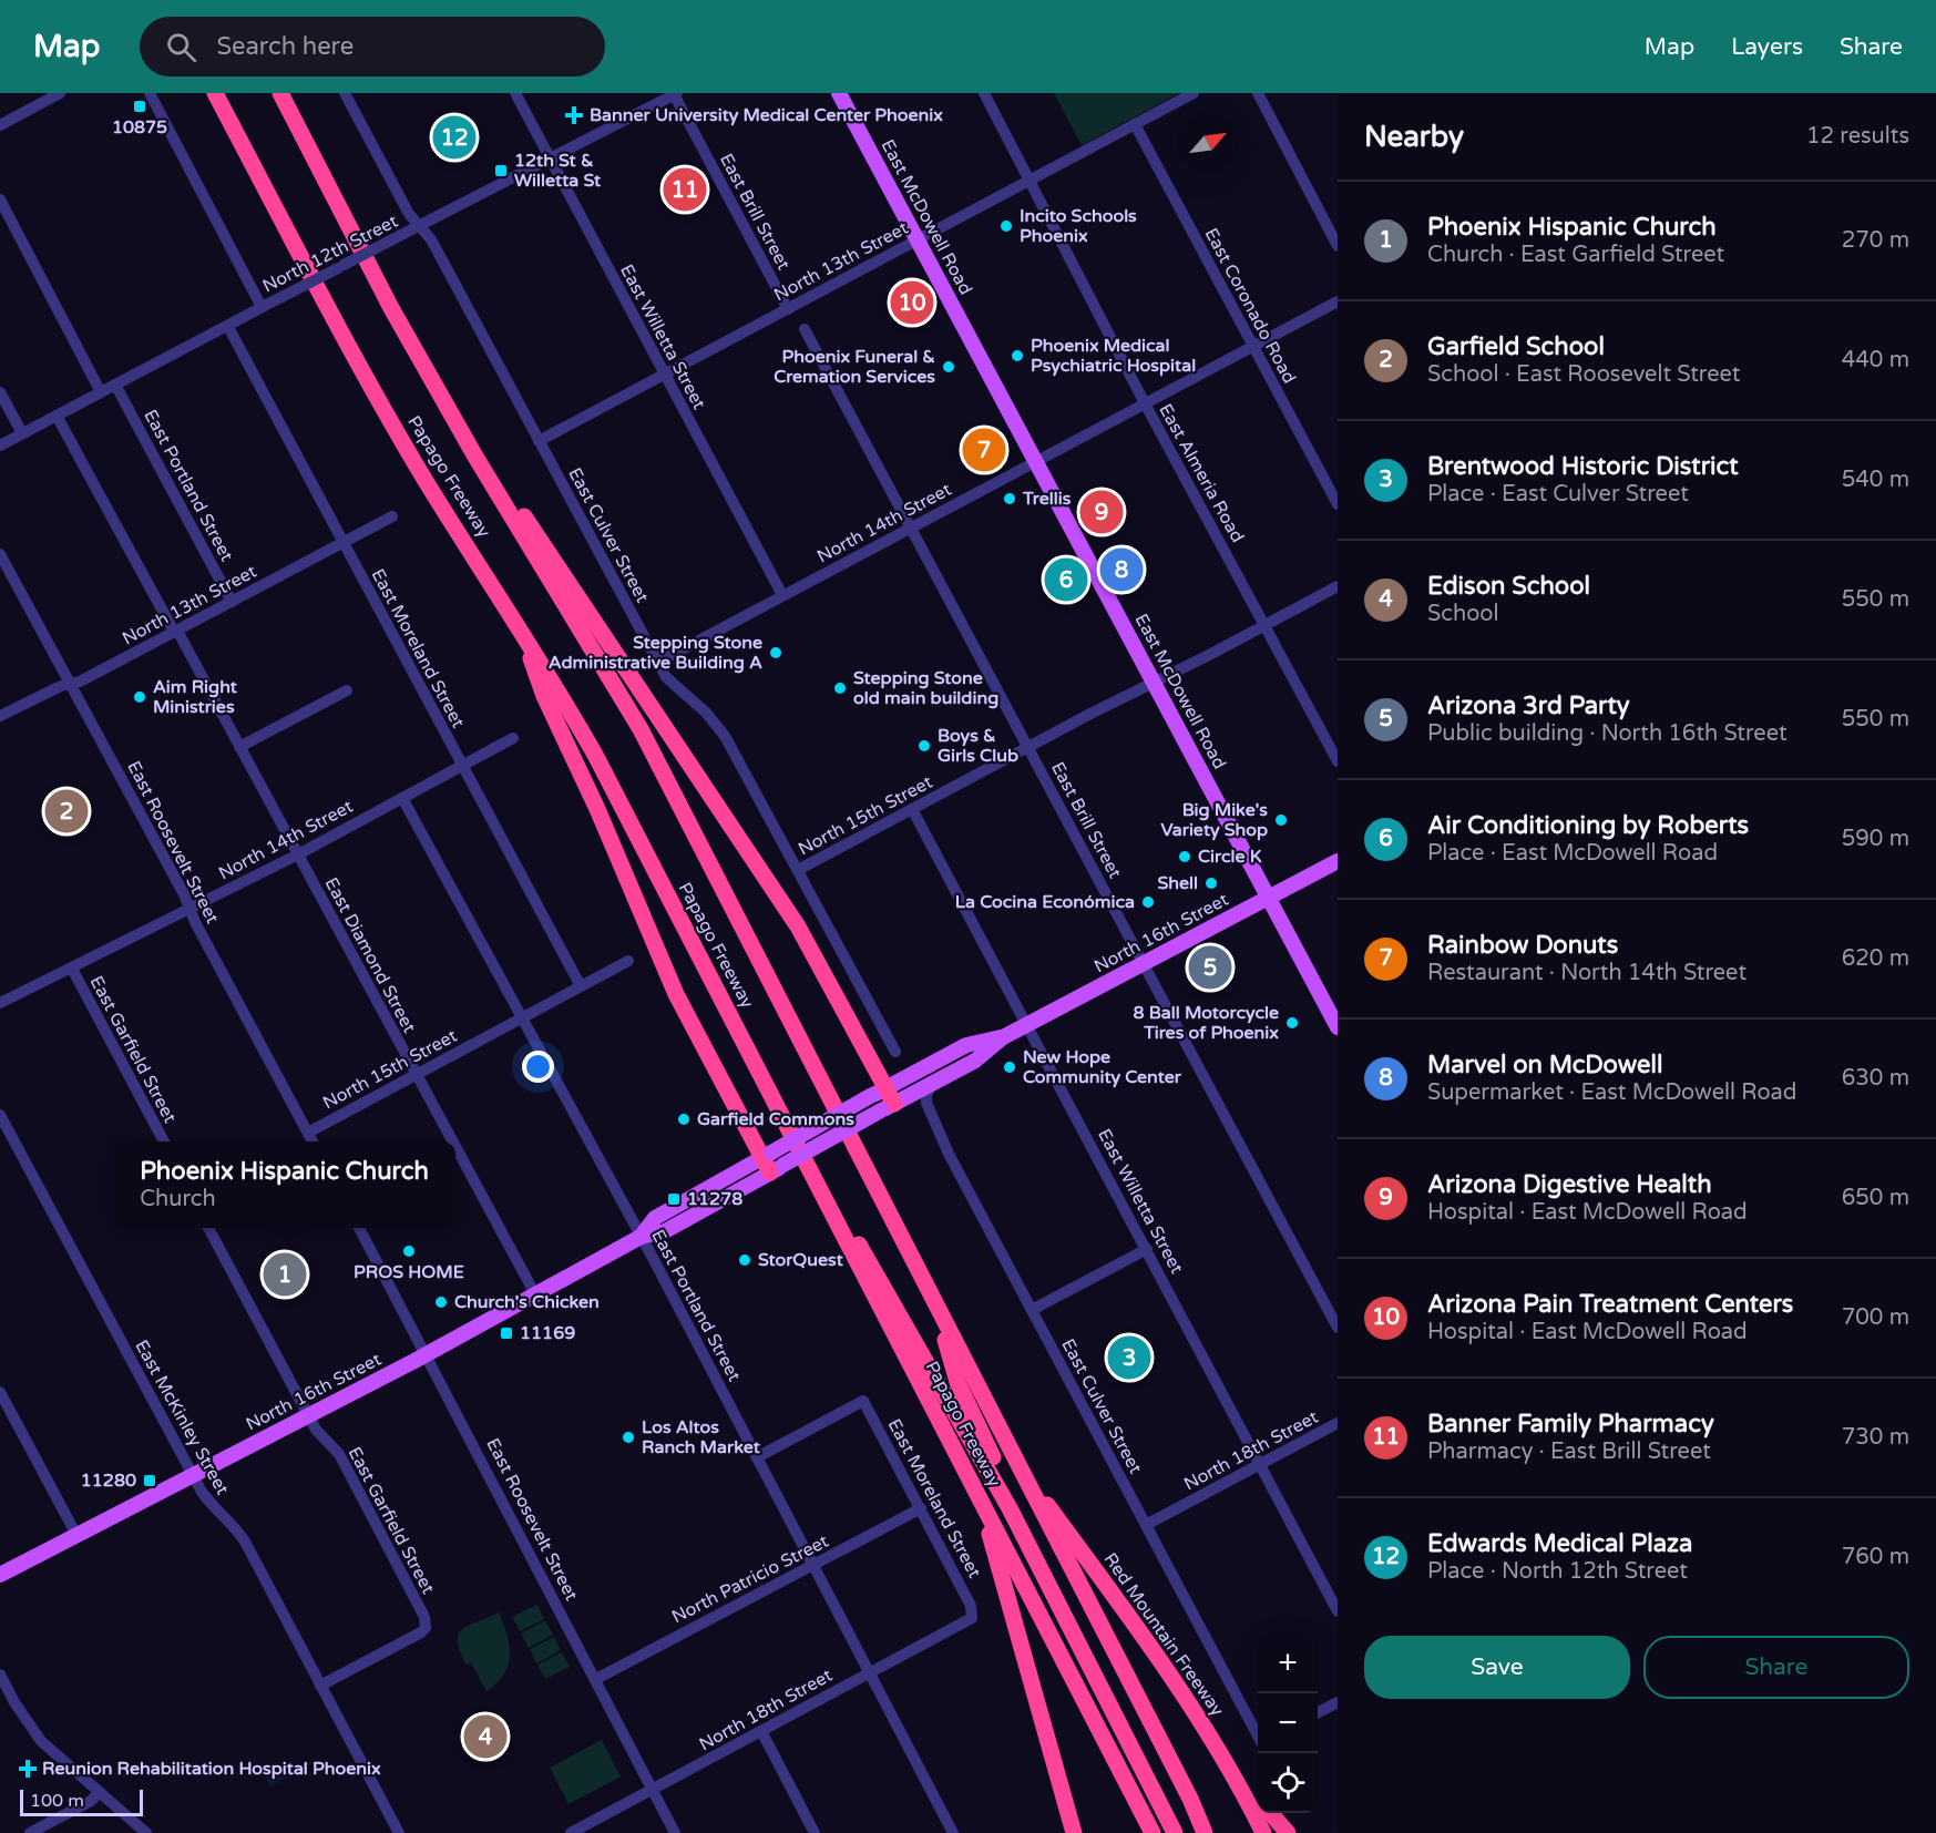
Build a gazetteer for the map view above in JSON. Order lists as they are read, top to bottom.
{
  "streets": {
    "highway": ["Papago Freeway", "Red Mountain Freeway"],
    "main road": ["East McDowell Road", "North 16th Street"],
    "street": [
      "East Brill Street",
      "North 12th Street",
      "North 13th Street",
      "East Coronado Road",
      "East Willetta Street",
      "East Almeria Road",
      "East Portland Street",
      "North 14th Street",
      "East Culver Street",
      "East Moreland Street",
      "North 15th Street",
      "East Roosevelt Street",
      "East Diamond Street",
      "East Garfield Street",
      "East McKinley Street",
      "North 18th Street",
      "North Patricio Street"
    ]
  },
  "crossings": [
    ["East Brill Street", "North 12th Street"],
    ["East Brill Street", "North 13th Street"],
    ["East Brill Street", "North 14th Street"],
    ["East Brill Street", "North 15th Street"],
    ["East Brill Street", "North 16th Street"],
    ["East McDowell Road", "North 13th Street"],
    ["East McDowell Road", "North 14th Street"],
    ["East McDowell Road", "North 15th Street"],
    ["East McDowell Road", "North 16th Street"],
    ["North 12th Street", "East Willetta Street"],
    ["North 12th Street", "East Portland Street"],
    ["North 12th Street", "East Culver Street"],
    ["North 12th Street", "East Moreland Street"],
    ["North 12th Street", "East Diamond Street"],
    ["North 13th Street", "East Coronado Road"],
    ["North 13th Street", "East Willetta Street"],
    ["North 13th Street", "East Almeria Road"],
    ["North 13th Street", "East Portland Street"],
    ["North 13th Street", "East Culver Street"],
    ["North 13th Street", "East Moreland Street"],
    ["North 13th Street", "East Roosevelt Street"],
    ["North 13th Street", "East Diamond Street"],
    ["East Coronado Road", "North 14th Street"],
    ["East Willetta Street", "North 14th Street"],
    ["East Willetta Street", "North 15th Street"],
    ["East Willetta Street", "North 16th Street"],
    ["East Willetta Street", "North 18th Street"],
    ["East Almeria Road", "North 14th Street"],
    ["East Almeria Road", "North 15th Street"],
    ["Papago Freeway", "Red Mountain Freeway"],
    ["East Portland Street", "North 14th Street"],
    ["East Portland Street", "East Moreland Street"],
    ["East Portland Street", "North 15th Street"],
    ["East Portland Street", "North 16th Street"],
    ["East Portland Street", "North 18th Street"],
    ["East Portland Street", "North Patricio Street"],
    ["North 14th Street", "East Culver Street"],
    ["North 14th Street", "East Moreland Street"],
    ["North 14th Street", "East Roosevelt Street"],
    ["North 14th Street", "East Diamond Street"],
    ["North 14th Street", "East Garfield Street"],
    ["East Culver Street", "North 15th Street"],
    ["East Culver Street", "North 16th Street"],
    ["East Culver Street", "North 18th Street"],
    ["East Moreland Street", "North 15th Street"],
    ["East Moreland Street", "North 18th Street"],
    ["East Moreland Street", "North Patricio Street"],
    ["North 15th Street", "East Roosevelt Street"],
    ["North 15th Street", "East Diamond Street"],
    ["East Roosevelt Street", "North 16th Street"],
    ["East Roosevelt Street", "North 18th Street"],
    ["East Roosevelt Street", "North Patricio Street"],
    ["North 16th Street", "East Diamond Street"],
    ["North 16th Street", "East Garfield Street"],
    ["North 16th Street", "East McKinley Street"],
    ["East Garfield Street", "East McKinley Street"]
  ],
  "places": {
    "transit": [
      "10875",
      "12th St & Willetta St",
      "11278",
      "11169",
      "11280"
    ],
    "health": ["Banner University Medical Center Phoenix", "Reunion Rehabilitation Hospital Phoenix"],
    "other": [
      "Incito Schools Phoenix",
      "Phoenix Medical Psychiatric Hospital",
      "Phoenix Funeral & Cremation Services",
      "Trellis",
      "Stepping Stone Administrative Building A",
      "Stepping Stone old main building",
      "Aim Right Ministries",
      "Boys & Girls Club",
      "Big Mike's Variety Shop",
      "Circle K",
      "Shell",
      "La Cocina Económica",
      "8 Ball Motorcycle Tires of Phoenix",
      "New Hope Community Center",
      "Garfield Commons",
      "PROS HOME",
      "StorQuest",
      "Church's Chicken",
      "Los Altos Ranch Market"
    ]
  },
  "scale_bar": "100 m",
  "north": "top right",
  "page": {
    "header": "Map",
    "search": "Search here",
    "nav": ["Map", "Layers", "Share"],
    "heading": ["Nearby", "12 results"],
    "pins": [
      "12",
      "11",
      "10",
      "7",
      "9",
      "8",
      "6",
      "2",
      "5",
      "1",
      "3",
      "4"
    ],
    "list": [
      {
        "mark": "1",
        "name": "Phoenix Hispanic Church",
        "note": "Church · East Garfield Street",
        "value": "270 m"
      },
      {
        "mark": "2",
        "name": "Garfield School",
        "note": "School · East Roosevelt Street",
        "value": "440 m"
      },
      {
        "mark": "3",
        "name": "Brentwood Historic District",
        "note": "Place · East Culver Street",
        "value": "540 m"
      },
      {
        "mark": "4",
        "name": "Edison School",
        "note": "School",
        "value": "550 m"
      },
      {
        "mark": "5",
        "name": "Arizona 3rd Party",
        "note": "Public building · North 16th Street",
        "value": "550 m"
      },
      {
        "mark": "6",
        "name": "Air Conditioning by Roberts",
        "note": "Place · East McDowell Road",
        "value": "590 m"
      },
      {
        "mark": "7",
        "name": "Rainbow Donuts",
        "note": "Restaurant · North 14th Street",
        "value": "620 m"
      },
      {
        "mark": "8",
        "name": "Marvel on McDowell",
        "note": "Supermarket · East McDowell Road",
        "value": "630 m"
      },
      {
        "mark": "9",
        "name": "Arizona Digestive Health",
        "note": "Hospital · East McDowell Road",
        "value": "650 m"
      },
      {
        "mark": "10",
        "name": "Arizona Pain Treatment Centers",
        "note": "Hospital · East McDowell Road",
        "value": "700 m"
      },
      {
        "mark": "11",
        "name": "Banner Family Pharmacy",
        "note": "Pharmacy · East Brill Street",
        "value": "730 m"
      },
      {
        "mark": "12",
        "name": "Edwards Medical Plaza",
        "note": "Place · North 12th Street",
        "value": "760 m"
      }
    ],
    "popup": ["Phoenix Hispanic Church", "Church"],
    "buttons": ["Save", "Share"],
    "map_buttons": ["+", "−"],
    "scale": "100 m"
  }
}
